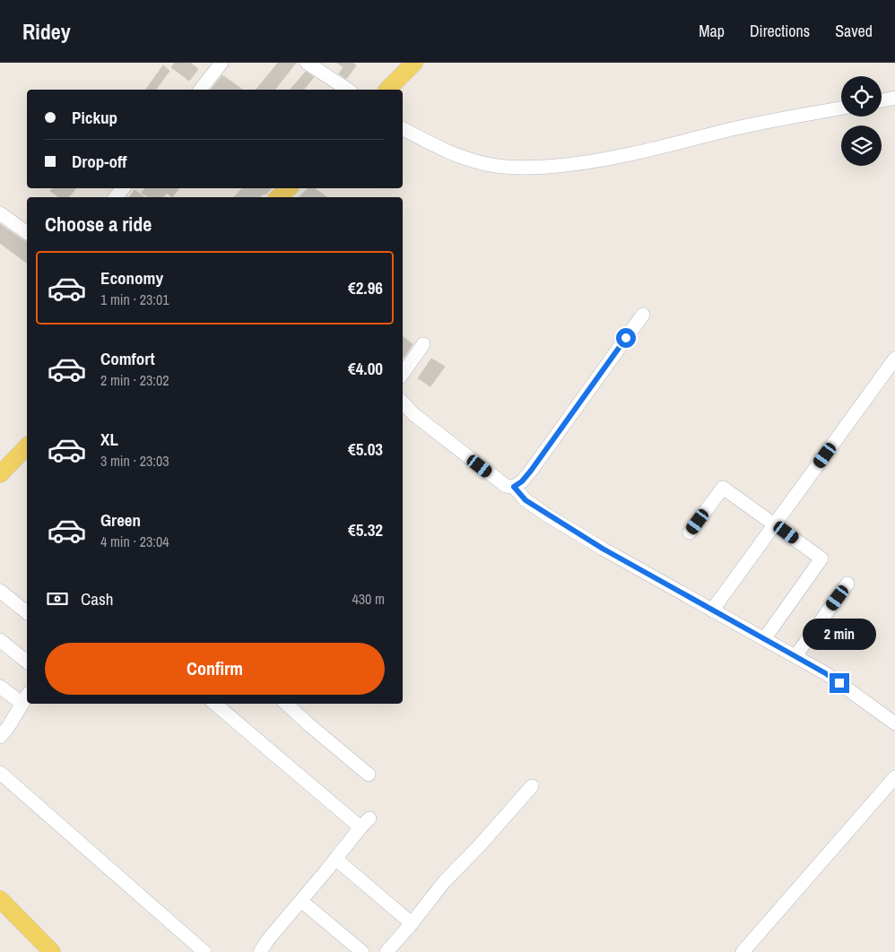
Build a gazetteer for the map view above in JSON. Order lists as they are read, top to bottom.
{
  "page": {
    "header": "Ridey",
    "nav": ["Map", "Directions", "Saved"],
    "banner": ["Pickup", "Drop-off"],
    "heading": "Choose a ride",
    "list": [
      {
        "name": "Economy",
        "note": "1 min · 23:01",
        "value": "€2.96"
      },
      {
        "name": "Comfort",
        "note": "2 min · 23:02",
        "value": "€4.00"
      },
      {
        "name": "XL",
        "note": "3 min · 23:03",
        "value": "€5.03"
      },
      {
        "name": "Green",
        "note": "4 min · 23:04",
        "value": "€5.32"
      }
    ],
    "pay": ["Cash", "430 m"],
    "bubble": "2 min",
    "buttons": "Confirm"
  }
}
